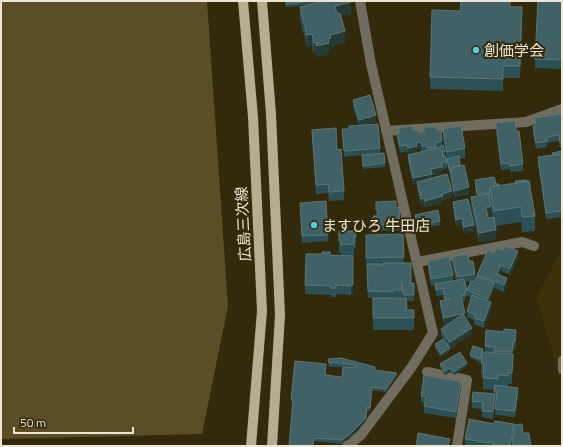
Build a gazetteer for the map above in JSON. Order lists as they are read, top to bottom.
{
  "streets": {
    "main road": ["広島三次線"]
  },
  "places": ["創価学会", "ますひろ 牛田店"],
  "scale_bar": "50 m"
}
